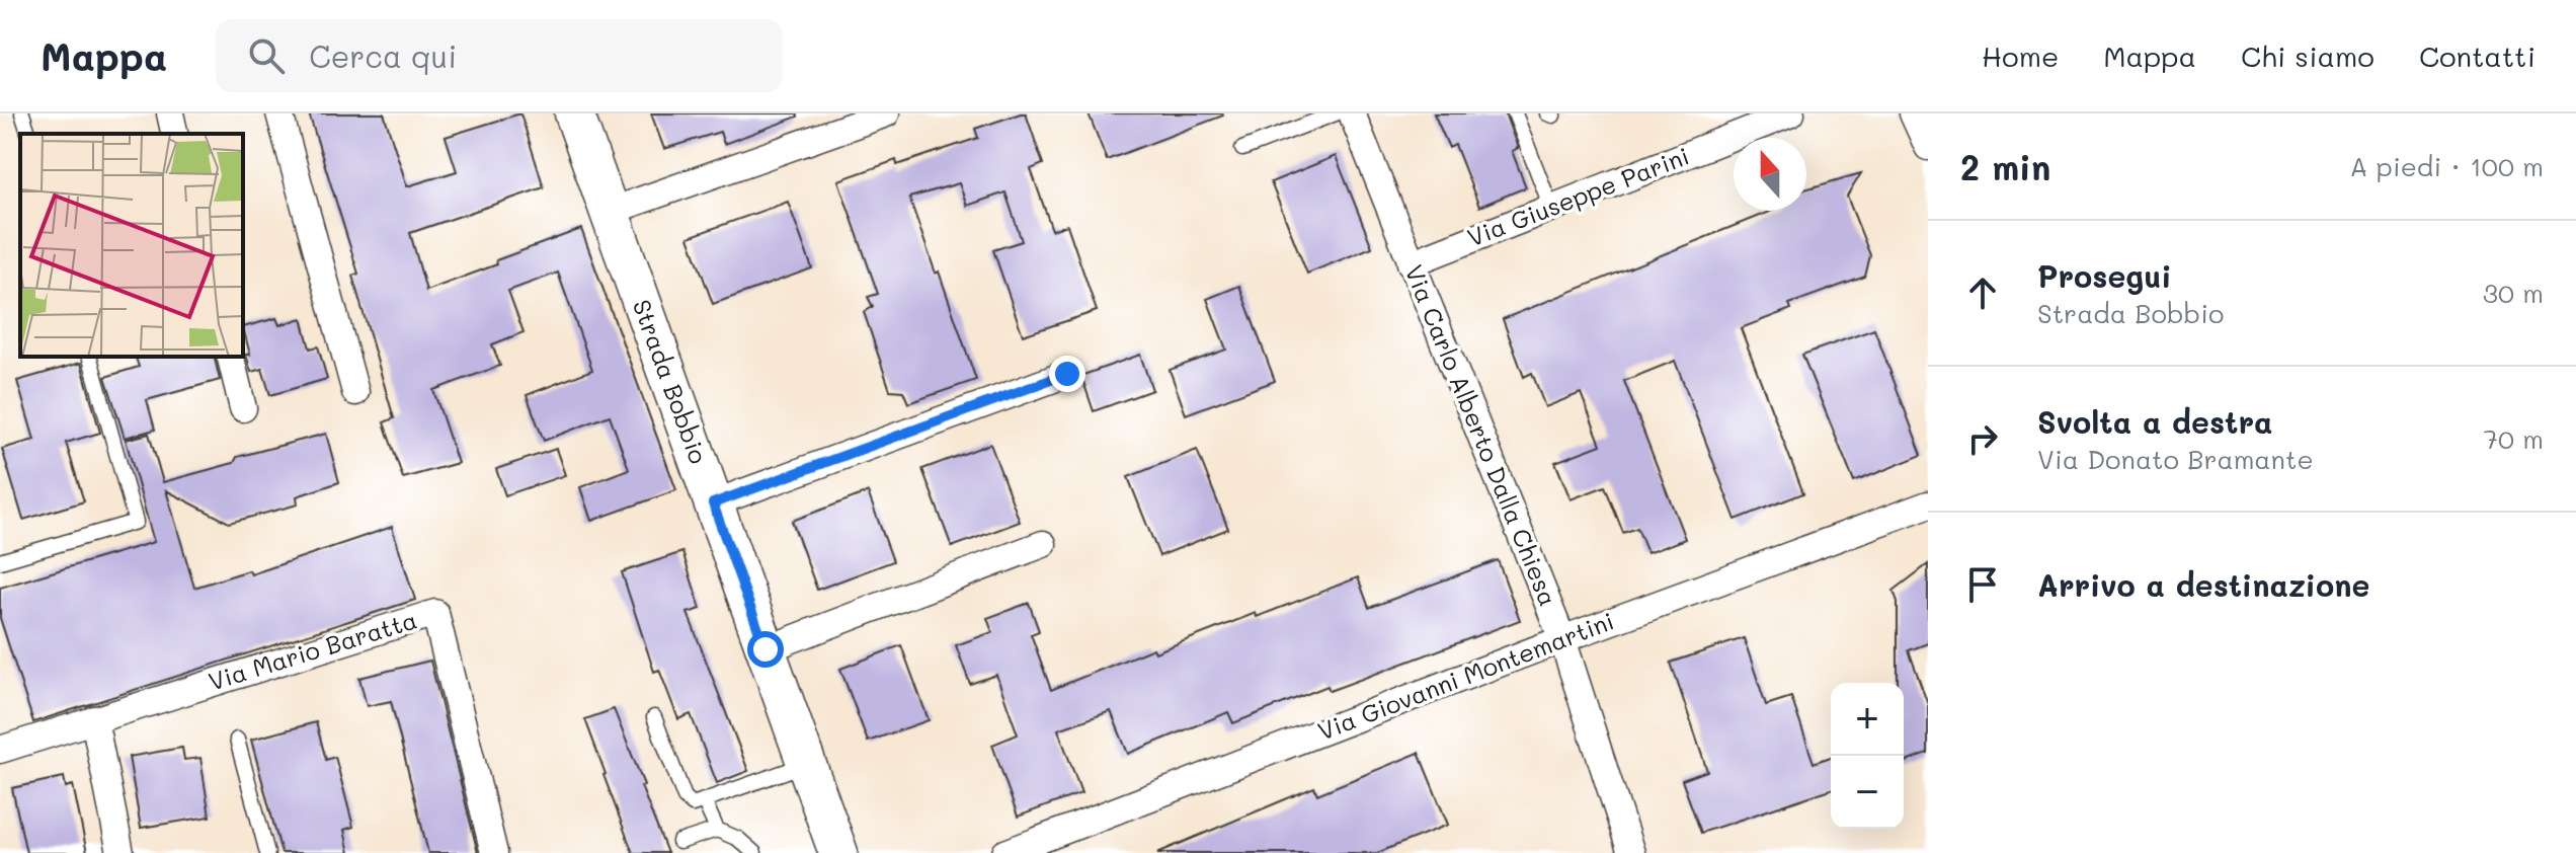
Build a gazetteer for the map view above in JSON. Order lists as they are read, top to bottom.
{
  "streets": {
    "main road": ["Strada Bobbio"],
    "street": [
      "Via Giuseppe Parini",
      "Via Carlo Alberto Dalla Chiesa",
      "Via Mario Baratta",
      "Via Giovanni Montemartini"
    ]
  },
  "crossings": [
    ["Via Giuseppe Parini", "Via Carlo Alberto Dalla Chiesa"],
    ["Via Carlo Alberto Dalla Chiesa", "Via Giovanni Montemartini"]
  ],
  "north": "top",
  "page": {
    "header": "Mappa",
    "search": "Cerca qui",
    "nav": [
      "Home",
      "Mappa",
      "Chi siamo",
      "Contatti"
    ],
    "heading": ["2 min", "A piedi · 100 m"],
    "list": [
      ["Prosegui", "Strada Bobbio", "30 m"],
      ["Svolta a destra", "Via Donato Bramante", "70 m"],
      "Arrivo a destinazione"
    ],
    "map_buttons": ["+", "−"]
  }
}
